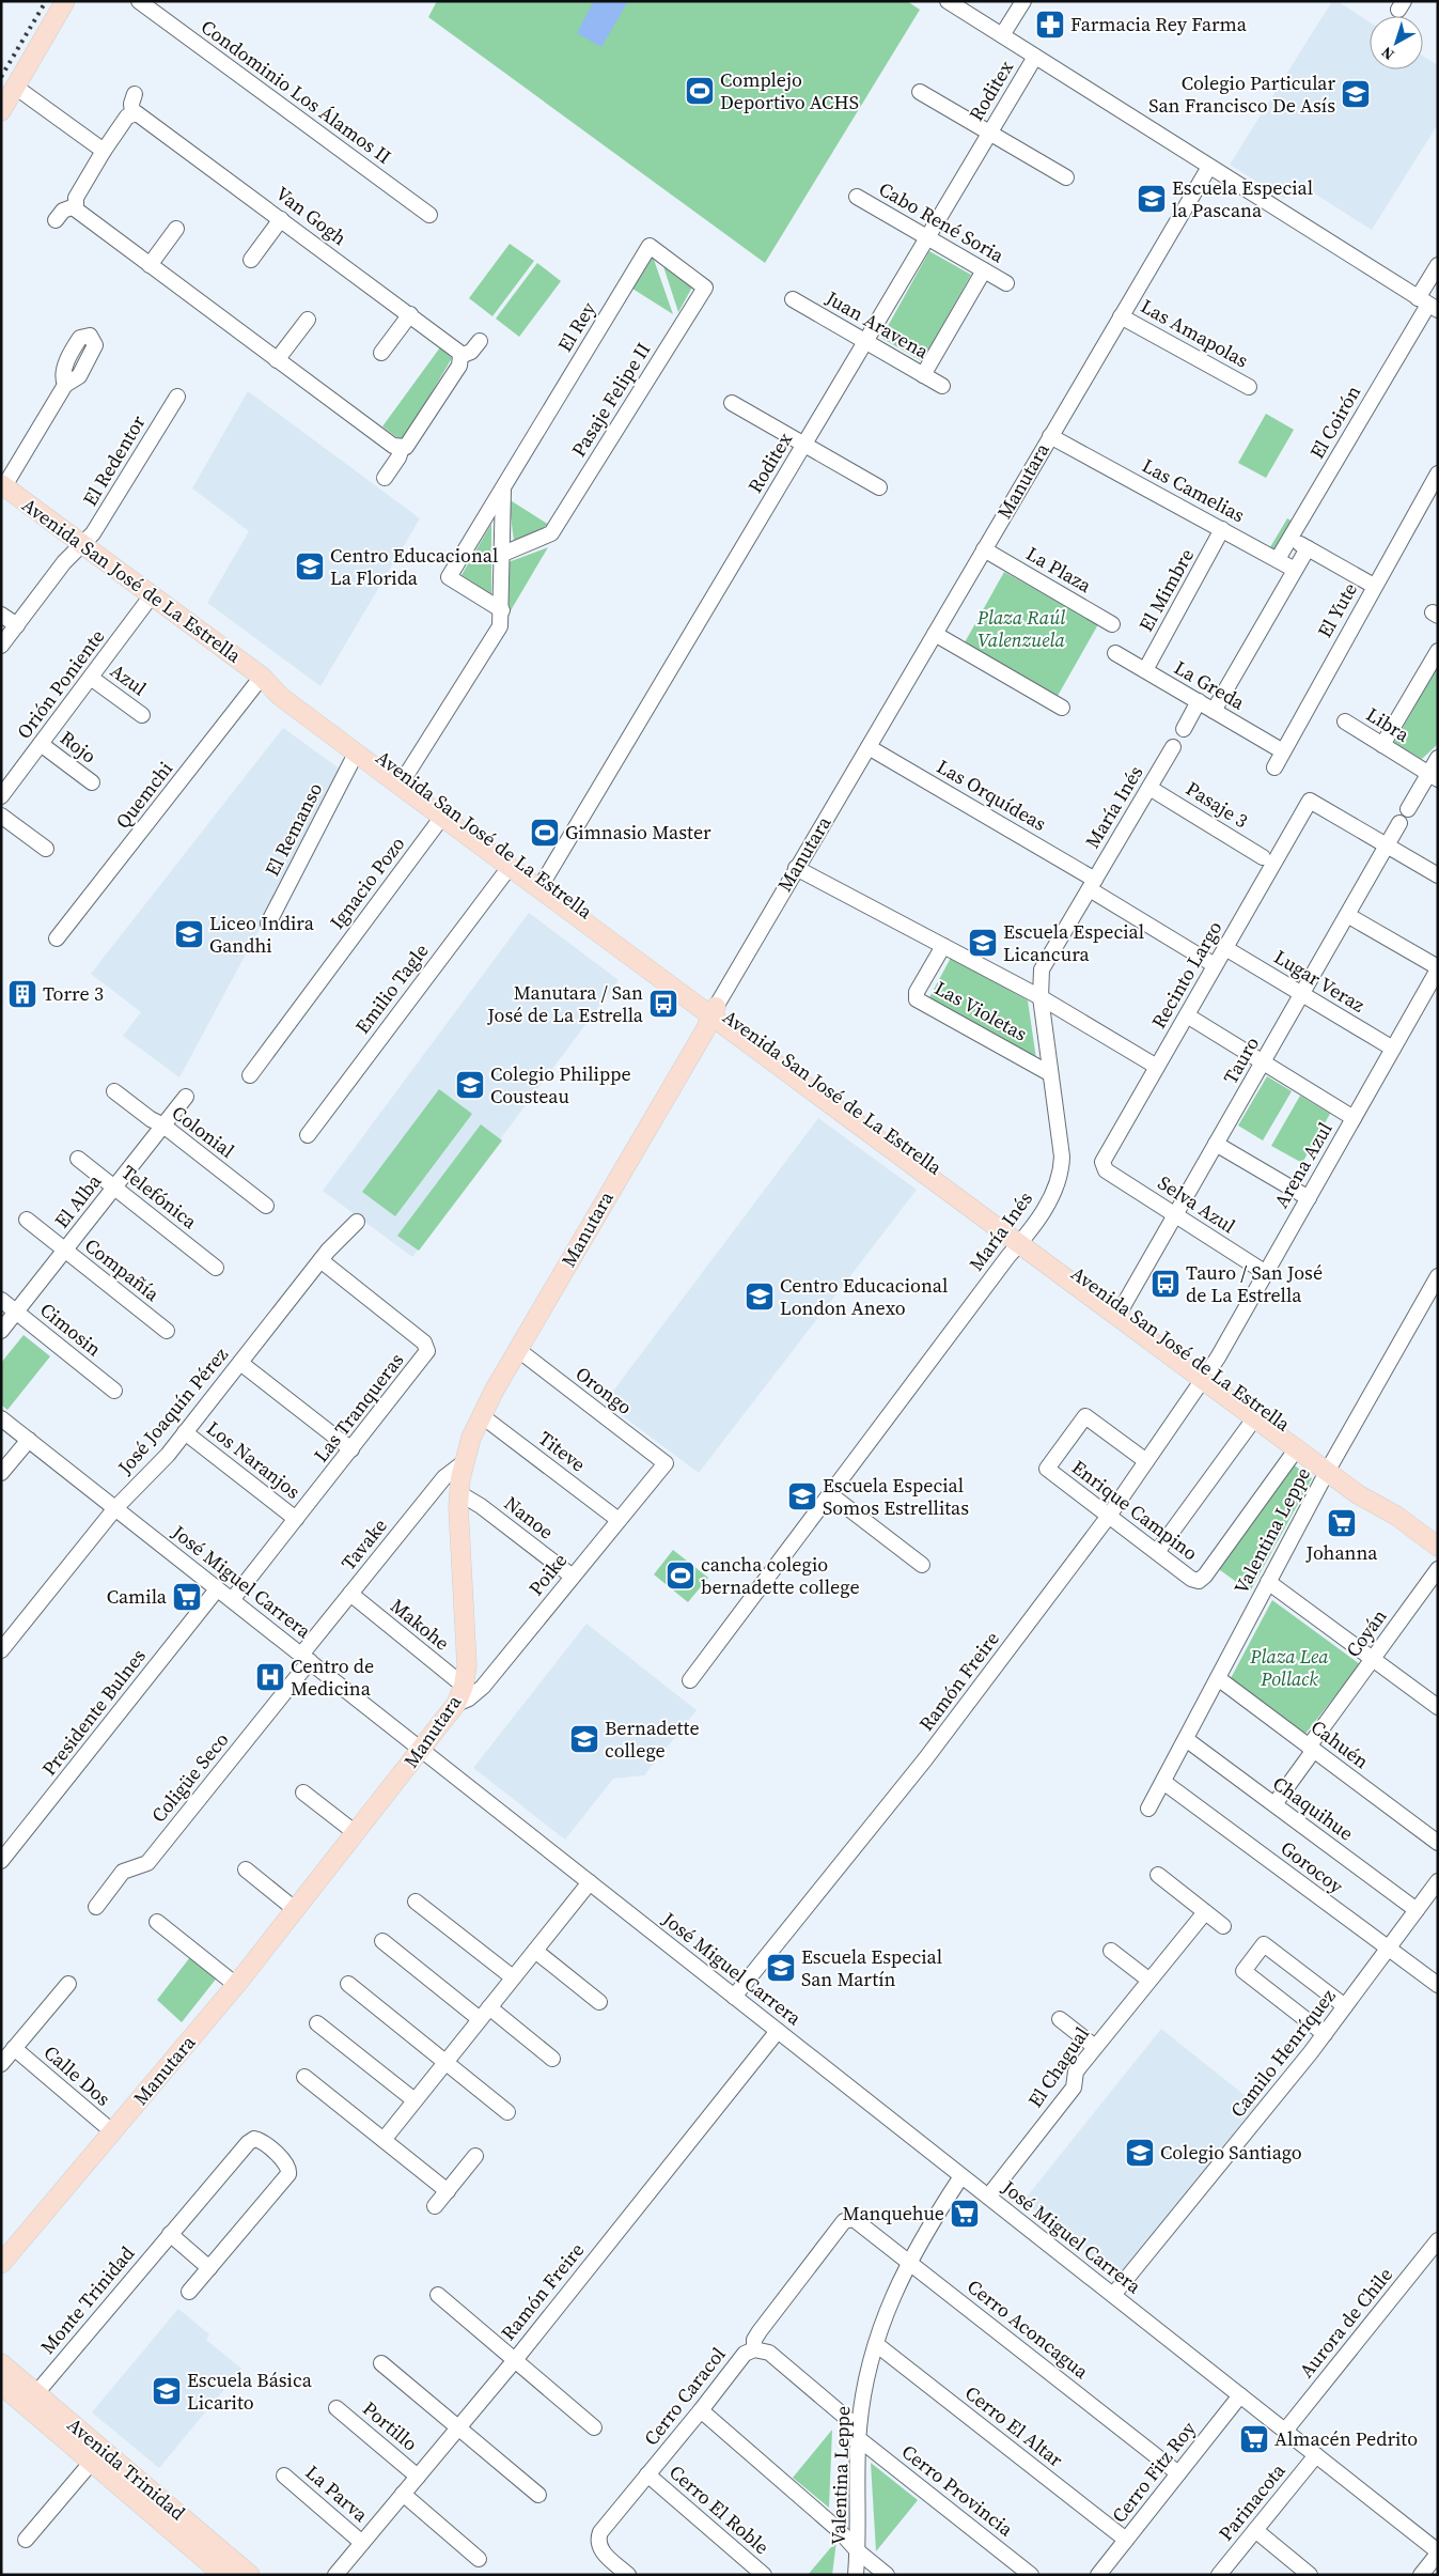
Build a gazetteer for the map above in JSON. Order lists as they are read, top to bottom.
{
  "streets": {
    "main road": ["Manutara", "Avenida San José de La Estrella", "Avenida Trinidad"],
    "street": [
      "Roditex",
      "Condominio Los Álamos II",
      "Van Gogh",
      "Cabo René Soria",
      "Juan Aravena",
      "El Rey",
      "Las Amapolas",
      "Pasaje Felipe II",
      "El Coirón",
      "El Redentor",
      "Las Camelias",
      "La Plaza",
      "El Mimbre",
      "El Yute",
      "Azul",
      "Orión Poniente",
      "La Greda",
      "Libra",
      "Rojo",
      "Quemchi",
      "Las Orquídeas",
      "Pasaje 3",
      "María Inés",
      "El Remanso",
      "Ignacio Pozo",
      "Recinto Largo",
      "Lugar Veraz",
      "Emilio Tagle",
      "Las Violetas",
      "Tauro",
      "Colonial",
      "Arena Azul",
      "Telefónica",
      "El Alba",
      "Selva Azul",
      "Compañía",
      "Cimosin",
      "Orongo",
      "Las Tranqueras",
      "José Joaquín Pérez",
      "Titeve",
      "Los Naranjos",
      "Enrique Campino",
      "Nanoe",
      "Valentina Leppe",
      "Tavake",
      "Poike",
      "José Miguel Carrera",
      "Makohe",
      "Coyán",
      "Ramón Freire",
      "Presidente Bulnes",
      "Cahuén",
      "Coligüe Seco",
      "Chaquihue",
      "Gorocoy",
      "Camilo Henríquez",
      "El Chagual",
      "Calle Dos",
      "Monte Trinidad",
      "Aurora de Chile",
      "Cerro Aconcagua",
      "Cerro Caracol",
      "Portillo",
      "Cerro El Altar",
      "Cerro Fitz Roy",
      "Cerro Provincia",
      "La Parva",
      "Parinacota",
      "Cerro El Roble"
    ]
  },
  "crossings": [
    ["Roditex", "Cabo René Soria"],
    ["Roditex", "Juan Aravena"],
    ["Roditex", "Avenida San José de La Estrella"],
    ["El Rey", "Pasaje Felipe II"],
    ["Las Amapolas", "Manutara"],
    ["El Coirón", "Las Camelias"],
    ["El Redentor", "Avenida San José de La Estrella"],
    ["Manutara", "Las Camelias"],
    ["Manutara", "La Plaza"],
    ["Manutara", "Avenida San José de La Estrella"],
    ["Manutara", "Las Orquídeas"],
    ["Manutara", "Las Violetas"],
    ["Manutara", "Orongo"],
    ["Manutara", "Titeve"],
    ["Manutara", "Nanoe"],
    ["Manutara", "Tavake"],
    ["Manutara", "Poike"],
    ["Manutara", "José Miguel Carrera"],
    ["Manutara", "Makohe"],
    ["Manutara", "Calle Dos"],
    ["Las Camelias", "El Mimbre"],
    ["Avenida San José de La Estrella", "Orión Poniente"],
    ["Avenida San José de La Estrella", "Quemchi"],
    ["Avenida San José de La Estrella", "María Inés"],
    ["Avenida San José de La Estrella", "El Remanso"],
    ["Avenida San José de La Estrella", "Ignacio Pozo"],
    ["Avenida San José de La Estrella", "Emilio Tagle"],
    ["Avenida San José de La Estrella", "Tauro"],
    ["Avenida San José de La Estrella", "Arena Azul"],
    ["Avenida San José de La Estrella", "Enrique Campino"],
    ["Avenida San José de La Estrella", "Valentina Leppe"],
    ["Avenida San José de La Estrella", "Ramón Freire"],
    ["El Mimbre", "La Greda"],
    ["El Yute", "La Greda"],
    ["Azul", "Orión Poniente"],
    ["Orión Poniente", "Rojo"],
    ["Las Orquídeas", "María Inés"],
    ["Las Orquídeas", "Recinto Largo"],
    ["Pasaje 3", "María Inés"],
    ["María Inés", "Las Violetas"],
    ["Recinto Largo", "Lugar Veraz"],
    ["Recinto Largo", "Las Violetas"],
    ["Recinto Largo", "Tauro"],
    ["Recinto Largo", "Selva Azul"],
    ["Lugar Veraz", "Tauro"],
    ["Lugar Veraz", "Arena Azul"],
    ["Tauro", "Selva Azul"],
    ["Colonial", "El Alba"],
    ["Arena Azul", "Selva Azul"],
    ["Arena Azul", "Ramón Freire"],
    ["Telefónica", "El Alba"],
    ["El Alba", "Compañía"],
    ["El Alba", "Cimosin"],
    ["Orongo", "Poike"],
    ["Las Tranqueras", "José Joaquín Pérez"],
    ["Las Tranqueras", "Los Naranjos"],
    ["Las Tranqueras", "José Miguel Carrera"],
    ["José Joaquín Pérez", "Los Naranjos"],
    ["José Joaquín Pérez", "José Miguel Carrera"],
    ["Titeve", "Poike"],
    ["Enrique Campino", "Ramón Freire"],
    ["Nanoe", "Poike"],
    ["Valentina Leppe", "José Miguel Carrera"],
    ["Valentina Leppe", "Cahuén"],
    ["Valentina Leppe", "Chaquihue"],
    ["Valentina Leppe", "Gorocoy"],
    ["Valentina Leppe", "Cerro Aconcagua"],
    ["Valentina Leppe", "Cerro Caracol"],
    ["Valentina Leppe", "Cerro El Altar"],
    ["Valentina Leppe", "Cerro Provincia"],
    ["Tavake", "José Miguel Carrera"],
    ["Tavake", "Makohe"],
    ["Tavake", "Coligüe Seco"],
    ["José Miguel Carrera", "Ramón Freire"],
    ["José Miguel Carrera", "Presidente Bulnes"],
    ["José Miguel Carrera", "Coligüe Seco"],
    ["José Miguel Carrera", "Camilo Henríquez"],
    ["José Miguel Carrera", "El Chagual"],
    ["José Miguel Carrera", "Aurora de Chile"],
    ["José Miguel Carrera", "Cerro Fitz Roy"],
    ["José Miguel Carrera", "Parinacota"],
    ["Coyán", "Cahuén"],
    ["Coyán", "Chaquihue"],
    ["Ramón Freire", "Portillo"],
    ["Ramón Freire", "La Parva"],
    ["Chaquihue", "Camilo Henríquez"],
    ["Gorocoy", "Camilo Henríquez"],
    ["Monte Trinidad", "Avenida Trinidad"],
    ["Cerro Aconcagua", "Cerro Caracol"],
    ["Cerro Aconcagua", "Cerro Fitz Roy"],
    ["Cerro Caracol", "Cerro Provincia"],
    ["Cerro Caracol", "Cerro El Roble"],
    ["Cerro El Altar", "Cerro Fitz Roy"]
  ],
  "parks": ["Plaza Raúl Valenzuela", "Plaza Lea Pollack"],
  "places": {
    "pharmacy": ["Farmacia Rey Farma"],
    "sports": ["Complejo Deportivo ACHS", "Gimnasio Master", "cancha colegio bernadette college"],
    "school or university": [
      "Colegio Particular San Francisco De Asís",
      "Escuela Especial la Pascana",
      "Centro Educacional La Florida",
      "Liceo Indira Gandhi",
      "Escuela Especial Licancura",
      "Colegio Philippe Cousteau",
      "Centro Educacional London Anexo",
      "Escuela Especial Somos Estrellitas",
      "Bernadette college",
      "Escuela Especial San Martín",
      "Colegio Santiago",
      "Escuela Básica Licarito"
    ],
    "building": ["Torre 3"],
    "bus stop": ["Manutara / San José de La Estrella", "Tauro / San José de La Estrella"],
    "supermarket": [
      "Johanna",
      "Camila",
      "Manquehue",
      "Almacén Pedrito"
    ],
    "hospital": ["Centro de Medicina"]
  },
  "north": "bottom left"
}
